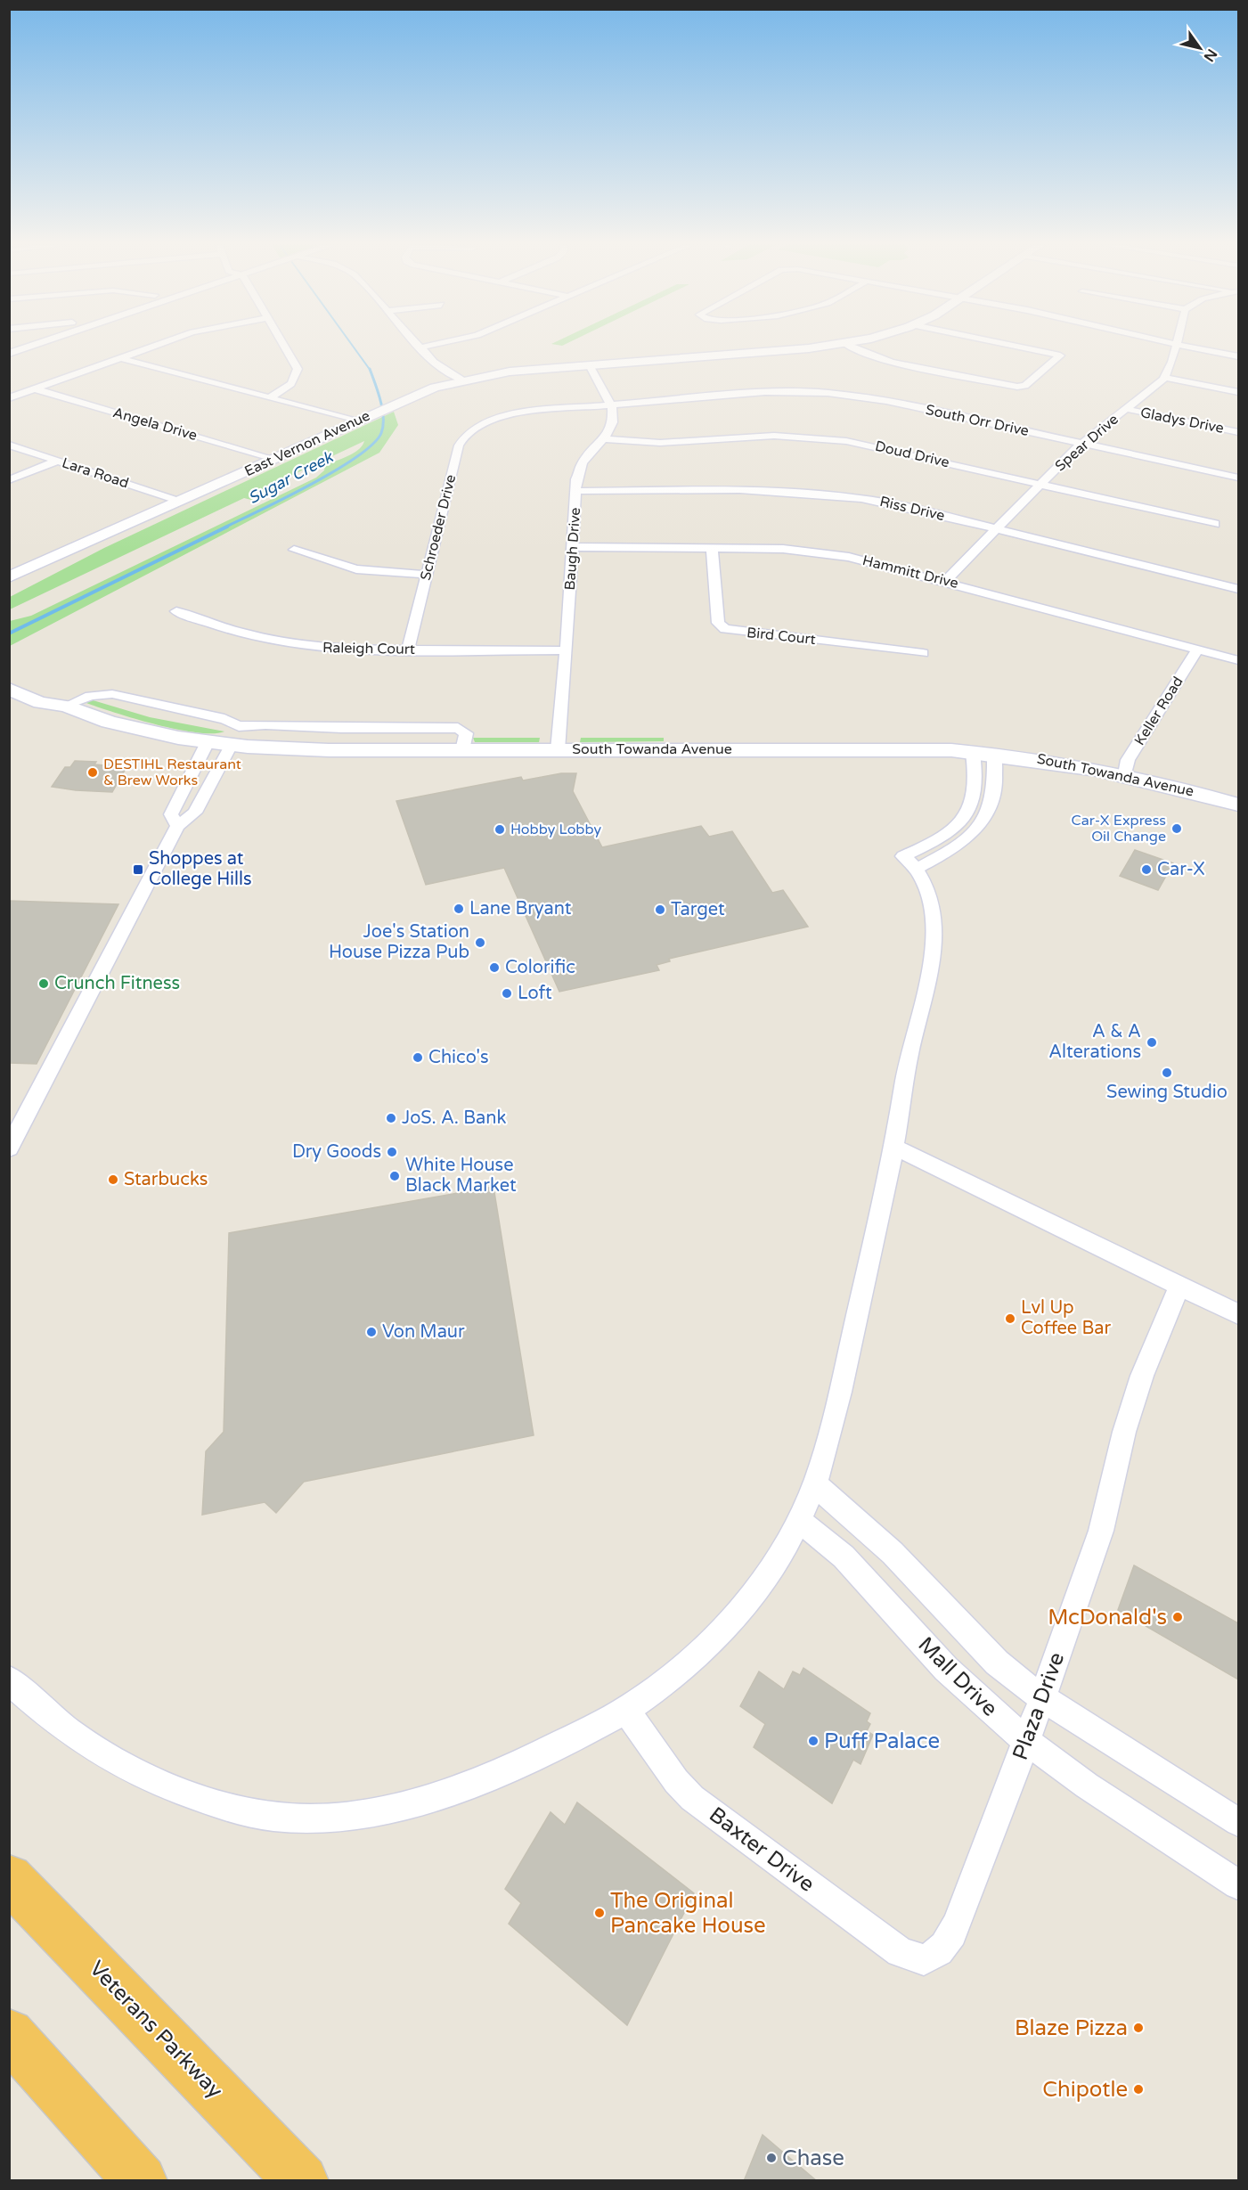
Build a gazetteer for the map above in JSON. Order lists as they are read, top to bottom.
{
  "streets": {
    "highway": ["Veterans Parkway"],
    "main road": ["East Vernon Avenue", "South Towanda Avenue"],
    "street": [
      "South Orr Drive",
      "Gladys Drive",
      "Angela Drive",
      "Spear Drive",
      "Doud Drive",
      "Lara Road",
      "Riss Drive",
      "Schroeder Drive",
      "Baugh Drive",
      "Hammitt Drive",
      "Bird Court",
      "Raleigh Court",
      "Keller Road",
      "Mall Drive",
      "Plaza Drive",
      "Baxter Drive"
    ]
  },
  "crossings": [
    ["South Orr Drive", "Spear Drive"],
    ["South Orr Drive", "Schroeder Drive"],
    ["South Orr Drive", "Baugh Drive"],
    ["Gladys Drive", "Spear Drive"],
    ["Angela Drive", "East Vernon Avenue"],
    ["Spear Drive", "Doud Drive"],
    ["Spear Drive", "Riss Drive"],
    ["Spear Drive", "Hammitt Drive"],
    ["East Vernon Avenue", "Lara Road"],
    ["East Vernon Avenue", "Baugh Drive"],
    ["Doud Drive", "Baugh Drive"],
    ["Riss Drive", "Baugh Drive"],
    ["Schroeder Drive", "Raleigh Court"],
    ["Baugh Drive", "Hammitt Drive"],
    ["Baugh Drive", "Raleigh Court"],
    ["Baugh Drive", "South Towanda Avenue"],
    ["Hammitt Drive", "Bird Court"],
    ["Hammitt Drive", "Keller Road"],
    ["Keller Road", "South Towanda Avenue"],
    ["Mall Drive", "Plaza Drive"],
    ["Plaza Drive", "Baxter Drive"]
  ],
  "water": ["Sugar Creek"],
  "places": {
    "other": [
      "DESTIHL Restaurant & Brew Works",
      "Car-X Express Oil Change",
      "Hobby Lobby",
      "Car-X",
      "Lane Bryant",
      "Target",
      "Joe's Station House Pizza Pub",
      "Colorific",
      "Crunch Fitness",
      "Loft",
      "A & A Alterations",
      "Chico's",
      "Sewing Studio",
      "JoS. A. Bank",
      "Dry Goods",
      "White House Black Market",
      "Starbucks",
      "Lvl Up Coffee Bar",
      "Von Maur",
      "McDonald's",
      "Puff Palace",
      "The Original Pancake House",
      "Blaze Pizza",
      "Chipotle",
      "Chase"
    ],
    "transit": ["Shoppes at College Hills"]
  },
  "north": "bottom right"
}
